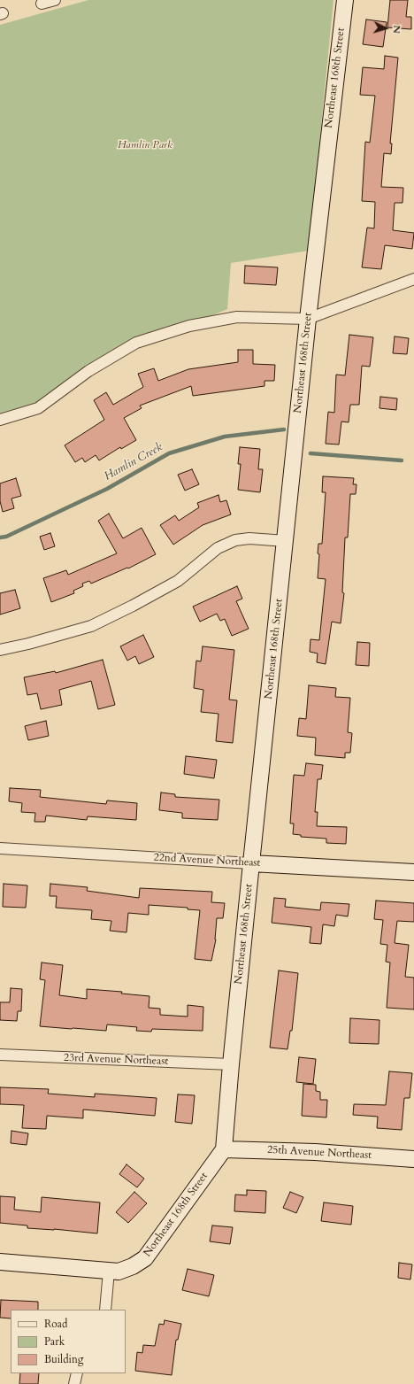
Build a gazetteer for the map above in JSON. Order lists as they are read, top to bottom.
{
  "streets": {
    "street": [
      "Northeast 168th Street",
      "22nd Avenue Northeast",
      "23rd Avenue Northeast",
      "25th Avenue Northeast"
    ]
  },
  "crossings": [
    ["Northeast 168th Street", "22nd Avenue Northeast"],
    ["Northeast 168th Street", "23rd Avenue Northeast"],
    ["Northeast 168th Street", "25th Avenue Northeast"]
  ],
  "water": ["Hamlin Creek"],
  "parks": ["Hamlin Park"],
  "legend": ["Road", "Park", "Building"],
  "north": "right"
}
